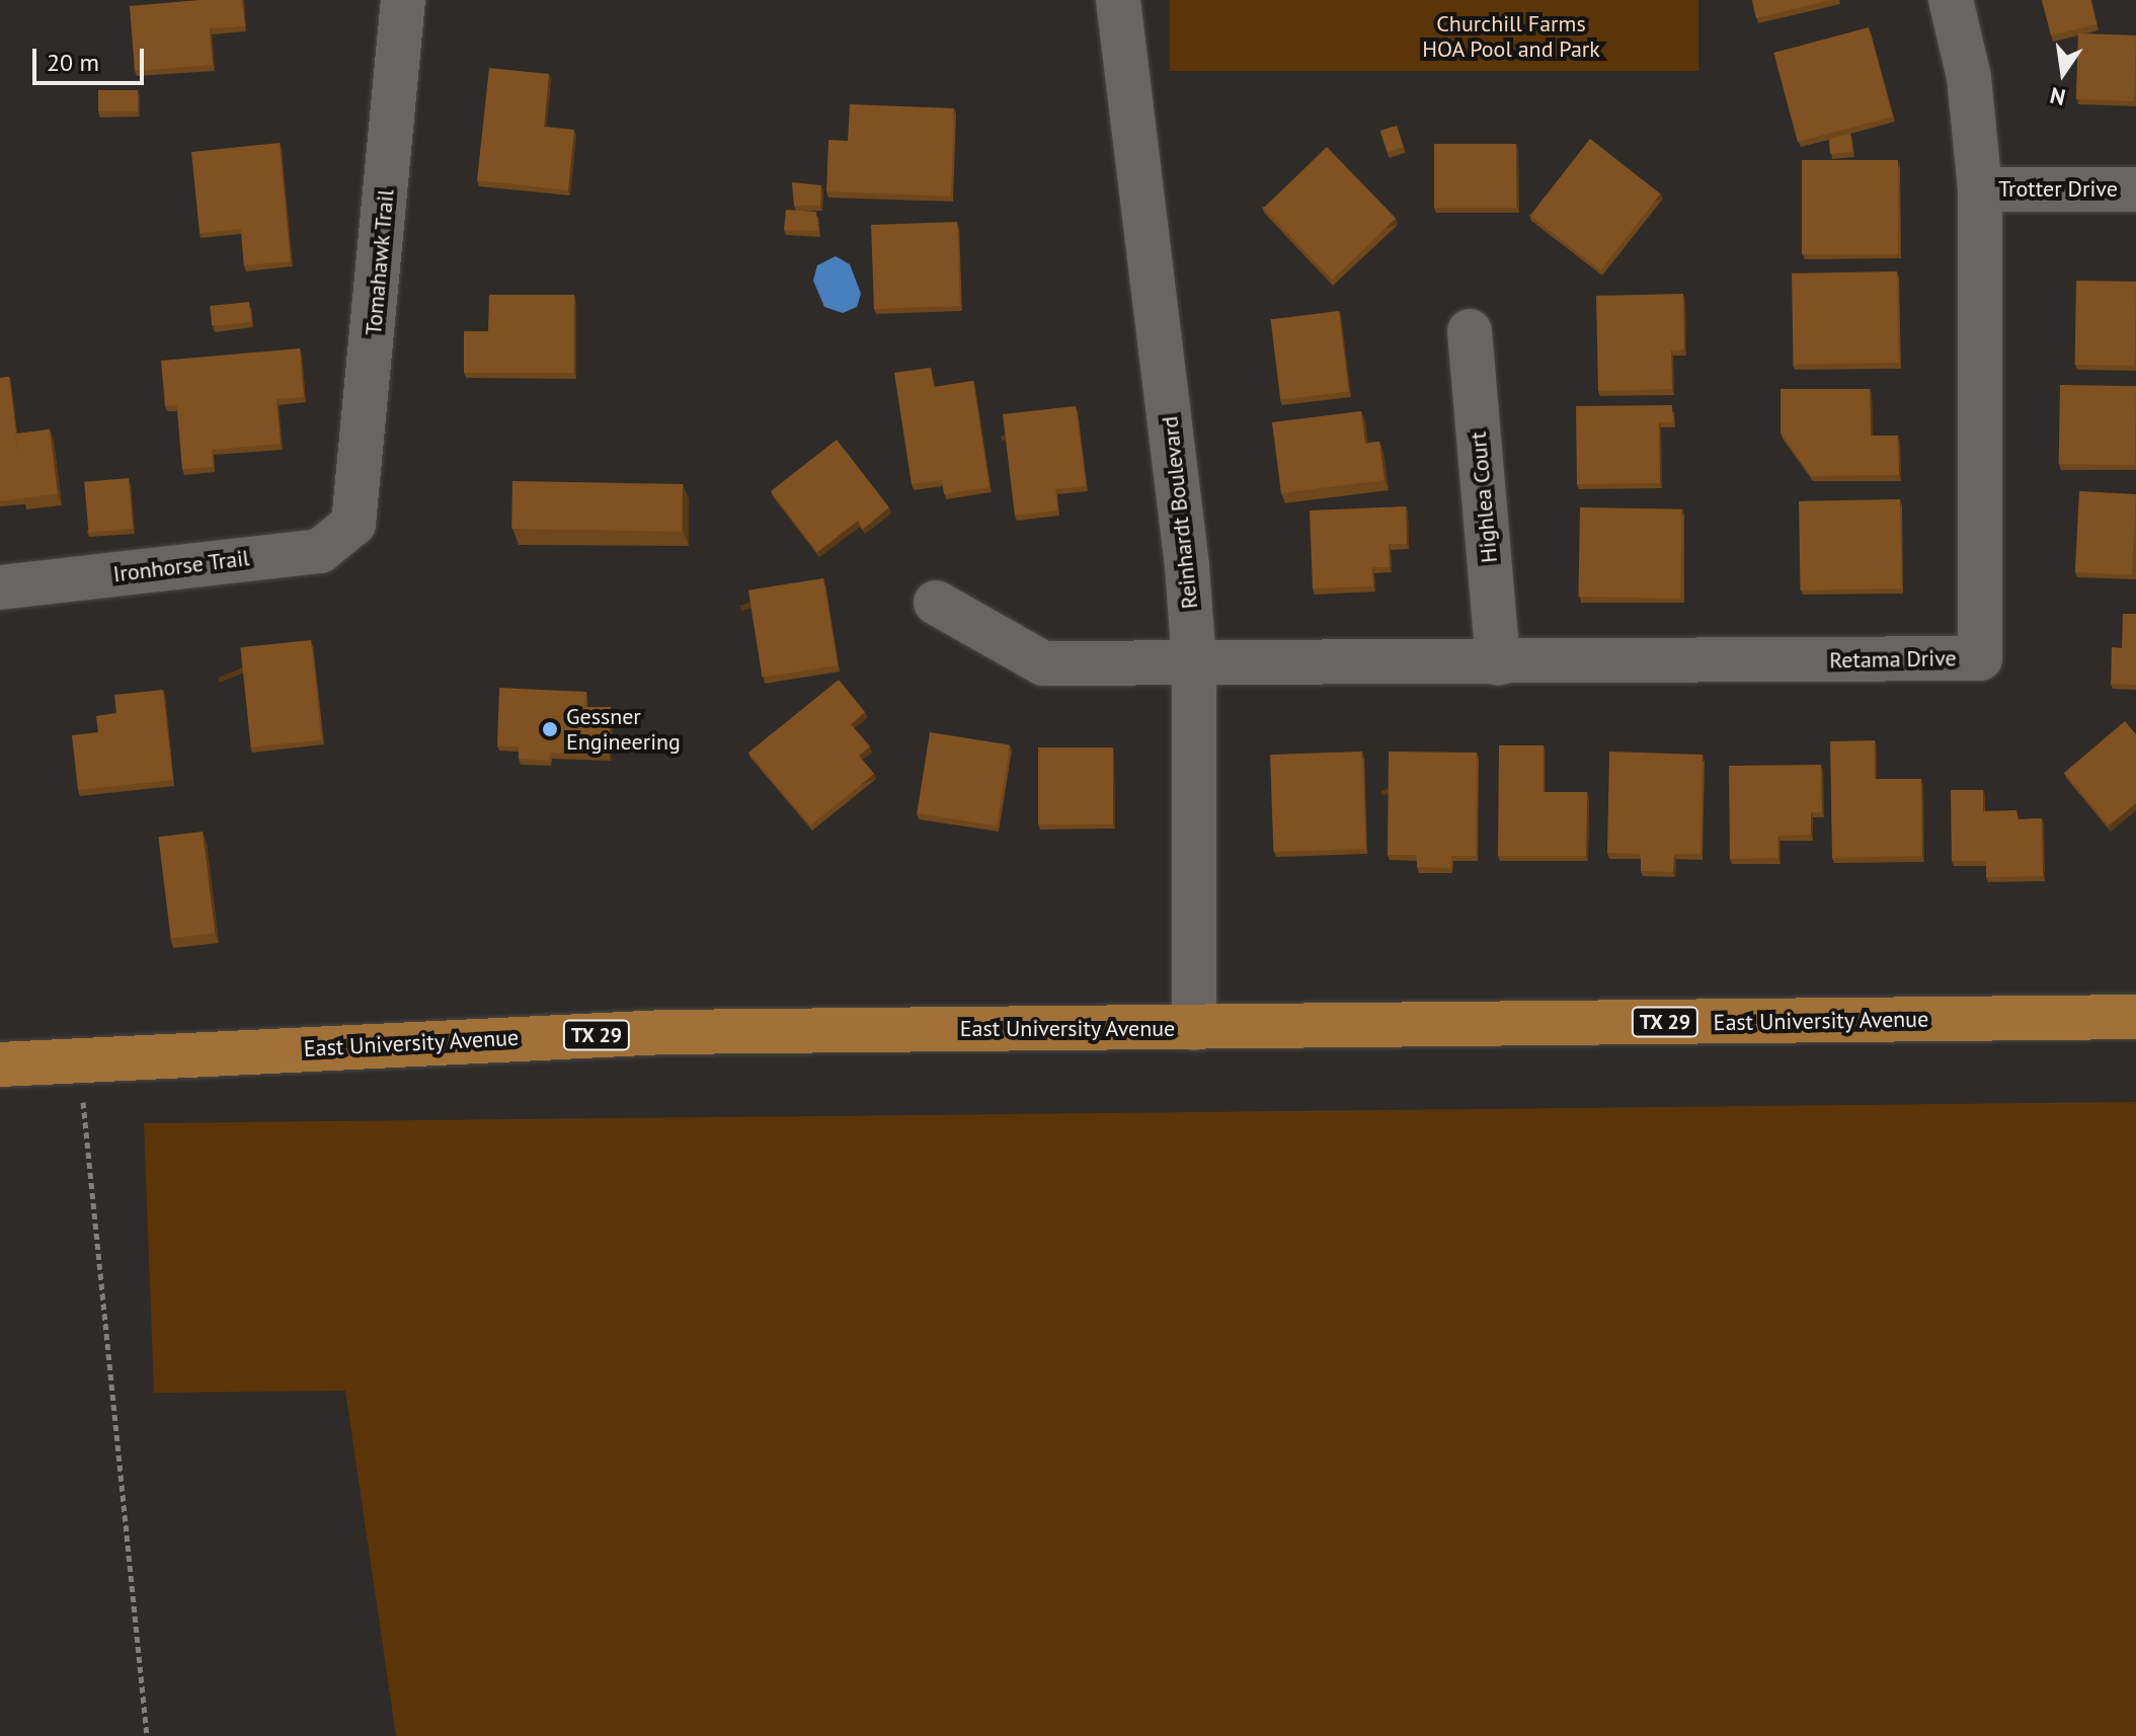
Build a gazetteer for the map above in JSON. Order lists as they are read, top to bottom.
{
  "streets": {
    "main road": ["East University Avenue", "TX 29"],
    "street": [
      "Trotter Drive",
      "Tomahawk Trail",
      "Highlea Court",
      "Reinhardt Boulevard",
      "Ironhorse Trail",
      "Retama Drive"
    ]
  },
  "crossings": [
    ["Trotter Drive", "Retama Drive"],
    ["Tomahawk Trail", "Ironhorse Trail"],
    ["Highlea Court", "Retama Drive"],
    ["Reinhardt Boulevard", "Retama Drive"],
    ["Reinhardt Boulevard", "East University Avenue"]
  ],
  "parks": ["Churchill Farms HOA Pool and Park"],
  "places": ["Gessner Engineering"],
  "scale_bar": "20 m",
  "north": "bottom"
}
